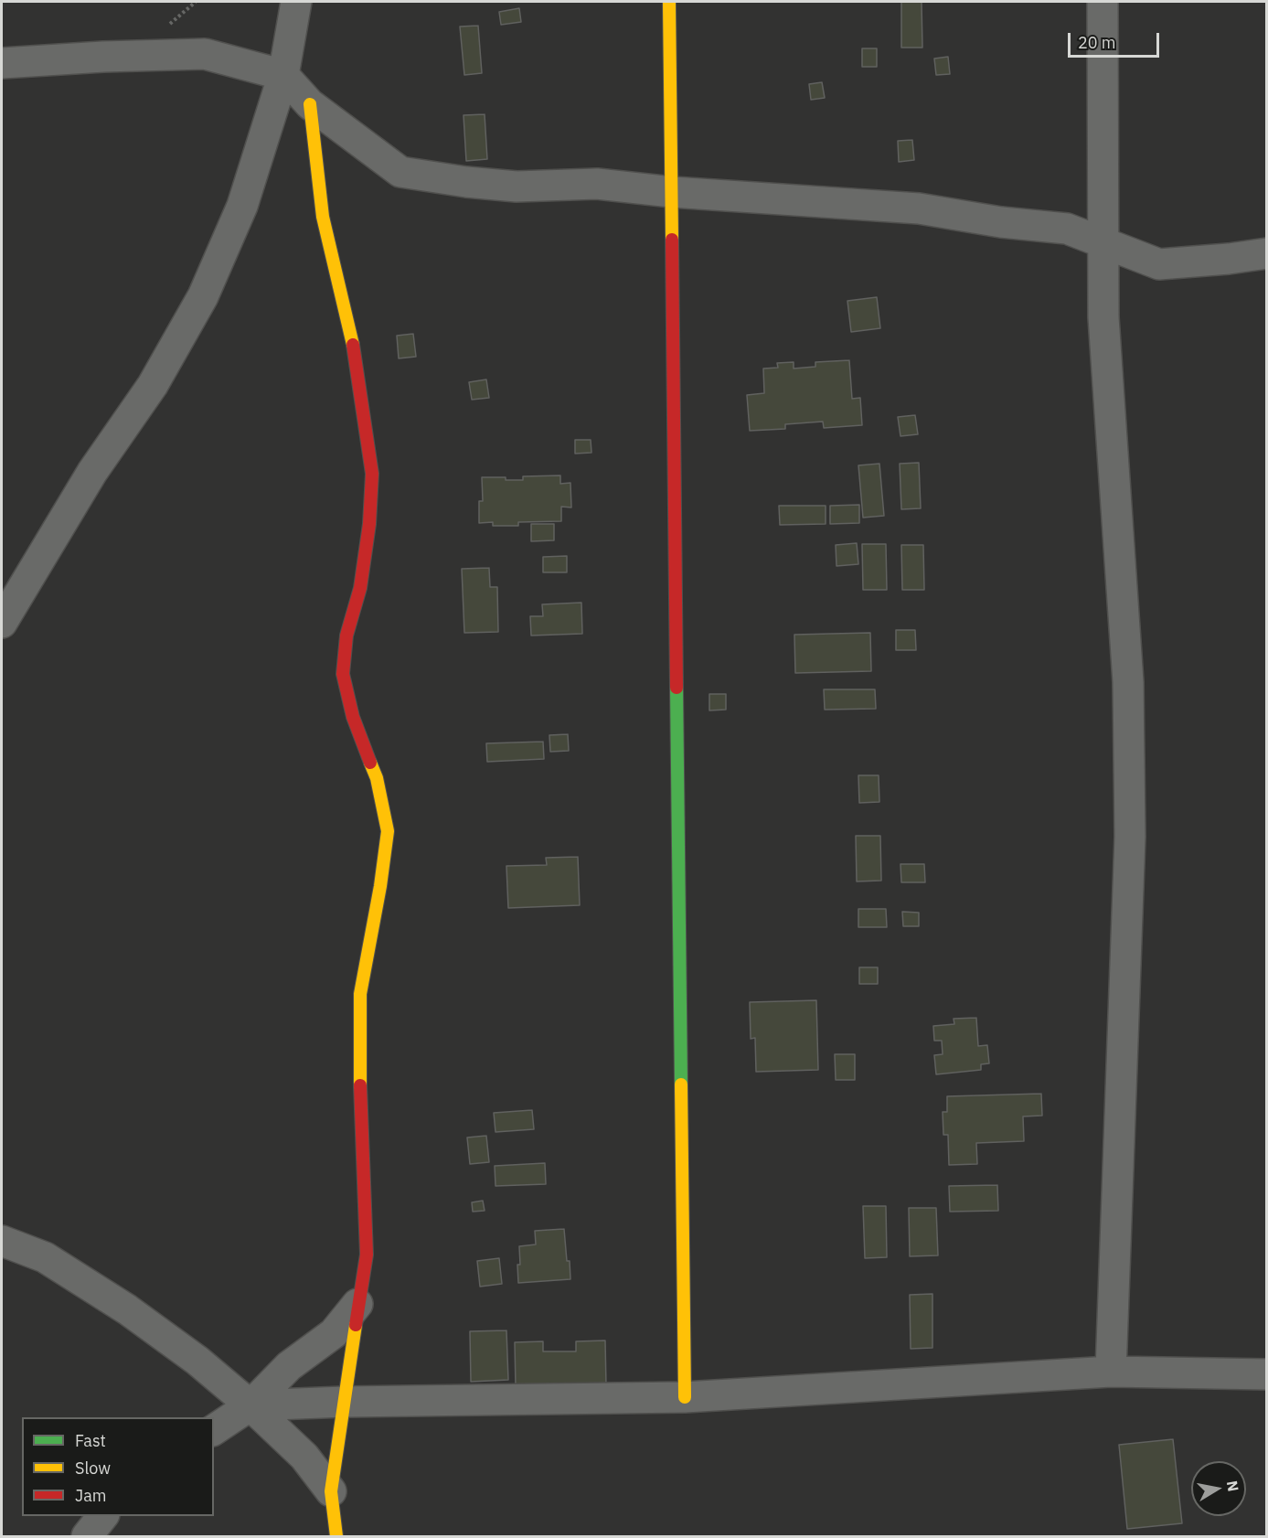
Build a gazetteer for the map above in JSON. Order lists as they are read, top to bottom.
{
  "legend": ["Fast", "Slow", "Jam"],
  "scale_bar": "20 m",
  "north": "right"
}
